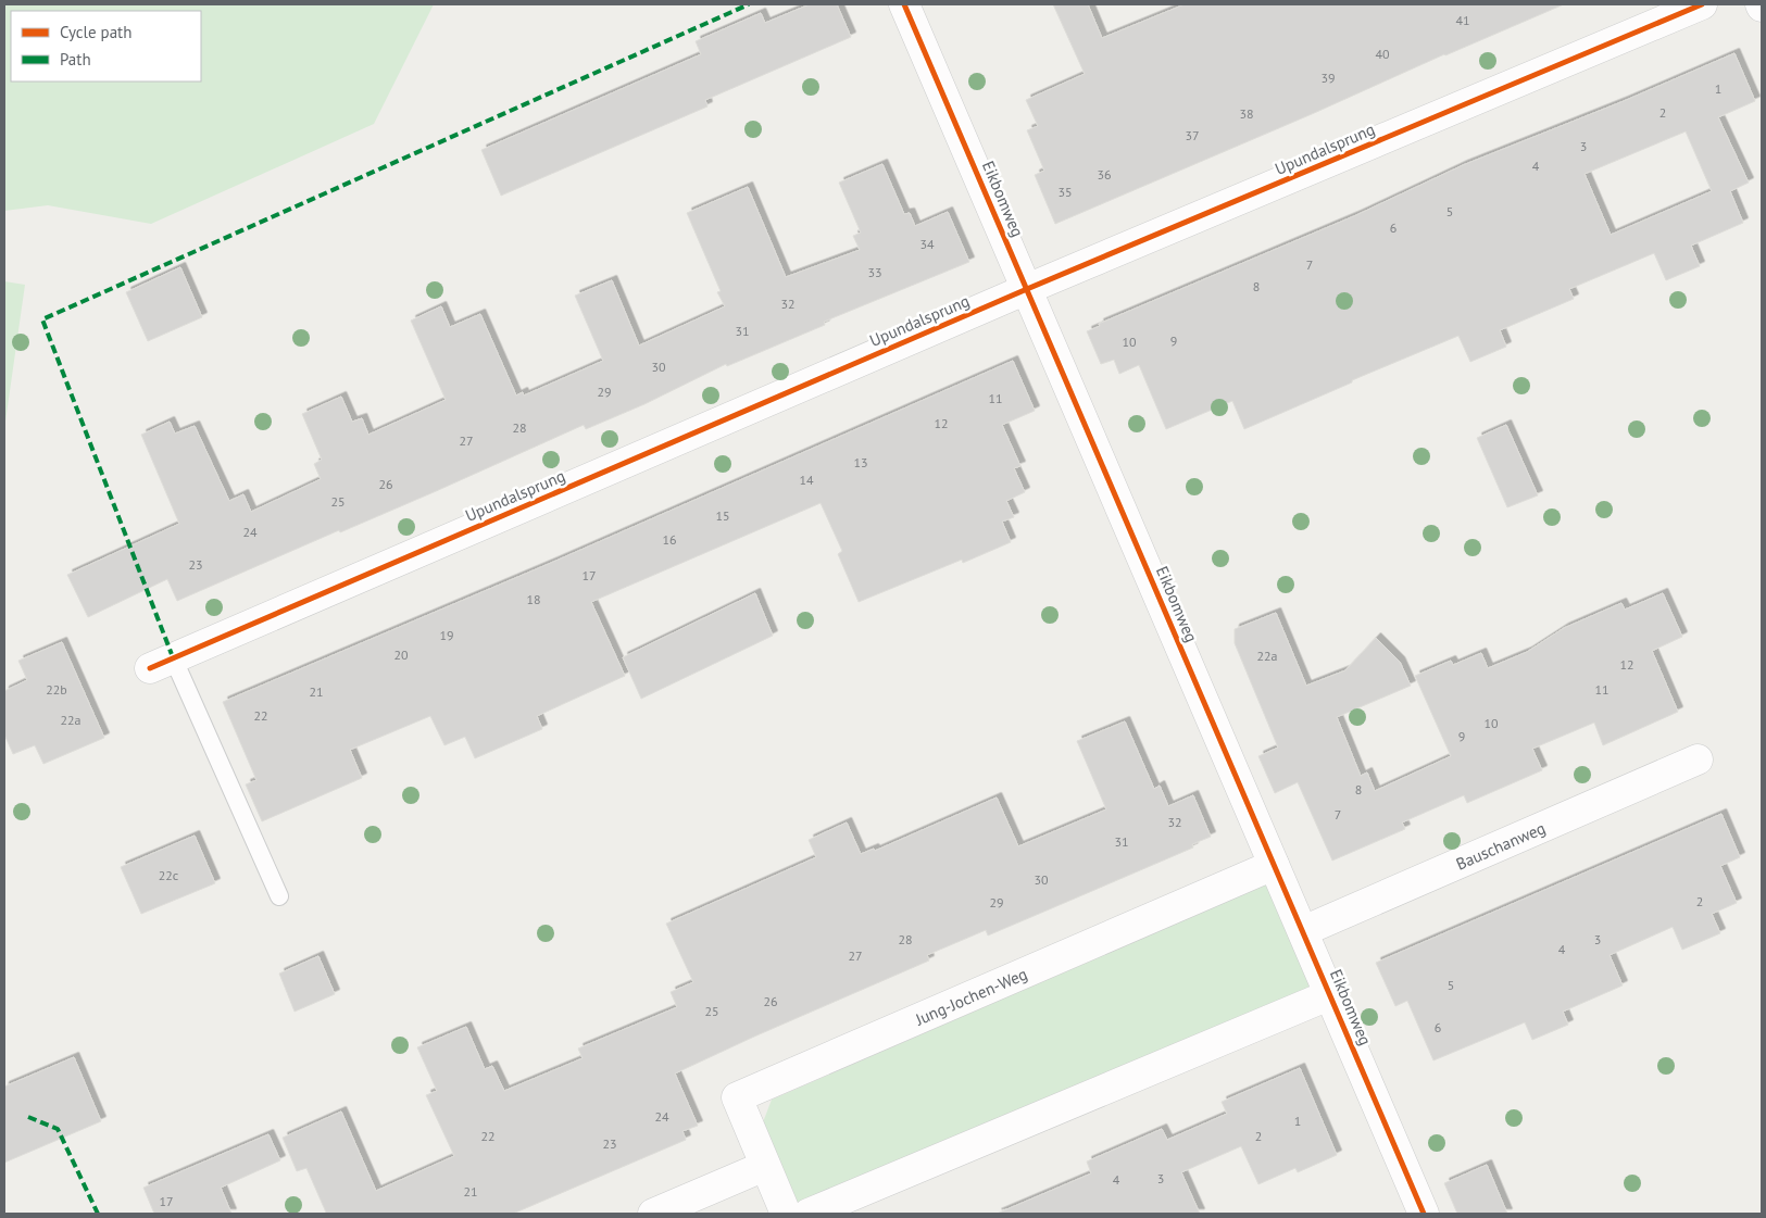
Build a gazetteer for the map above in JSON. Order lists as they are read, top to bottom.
{
  "streets": {
    "street": [
      "Upundalsprung",
      "Eikbomweg",
      "Bauschanweg",
      "Jung-Jochen-Weg"
    ]
  },
  "crossings": [
    ["Upundalsprung", "Eikbomweg"],
    ["Eikbomweg", "Bauschanweg"],
    ["Eikbomweg", "Jung-Jochen-Weg"]
  ],
  "house_numbers": [
    "41",
    "40",
    "39",
    "1",
    "2",
    "38",
    "37",
    "3",
    "4",
    "36",
    "35",
    "5",
    "6",
    "34",
    "7",
    "33",
    "8",
    "32",
    "31",
    "9",
    "10",
    "30",
    "29",
    "11",
    "12",
    "28",
    "27",
    "13",
    "14",
    "26",
    "25",
    "15",
    "24",
    "16",
    "23",
    "17",
    "18",
    "19",
    "20",
    "22a",
    "12",
    "22b",
    "11",
    "21",
    "22",
    "22a",
    "10",
    "9",
    "8",
    "7",
    "32",
    "31",
    "22c",
    "30",
    "2",
    "29",
    "28",
    "3",
    "4",
    "27",
    "5",
    "26",
    "25",
    "6",
    "24",
    "1",
    "22",
    "2",
    "23",
    "3",
    "4",
    "21",
    "17"
  ],
  "legend": ["Cycle path", "Path"]
}
